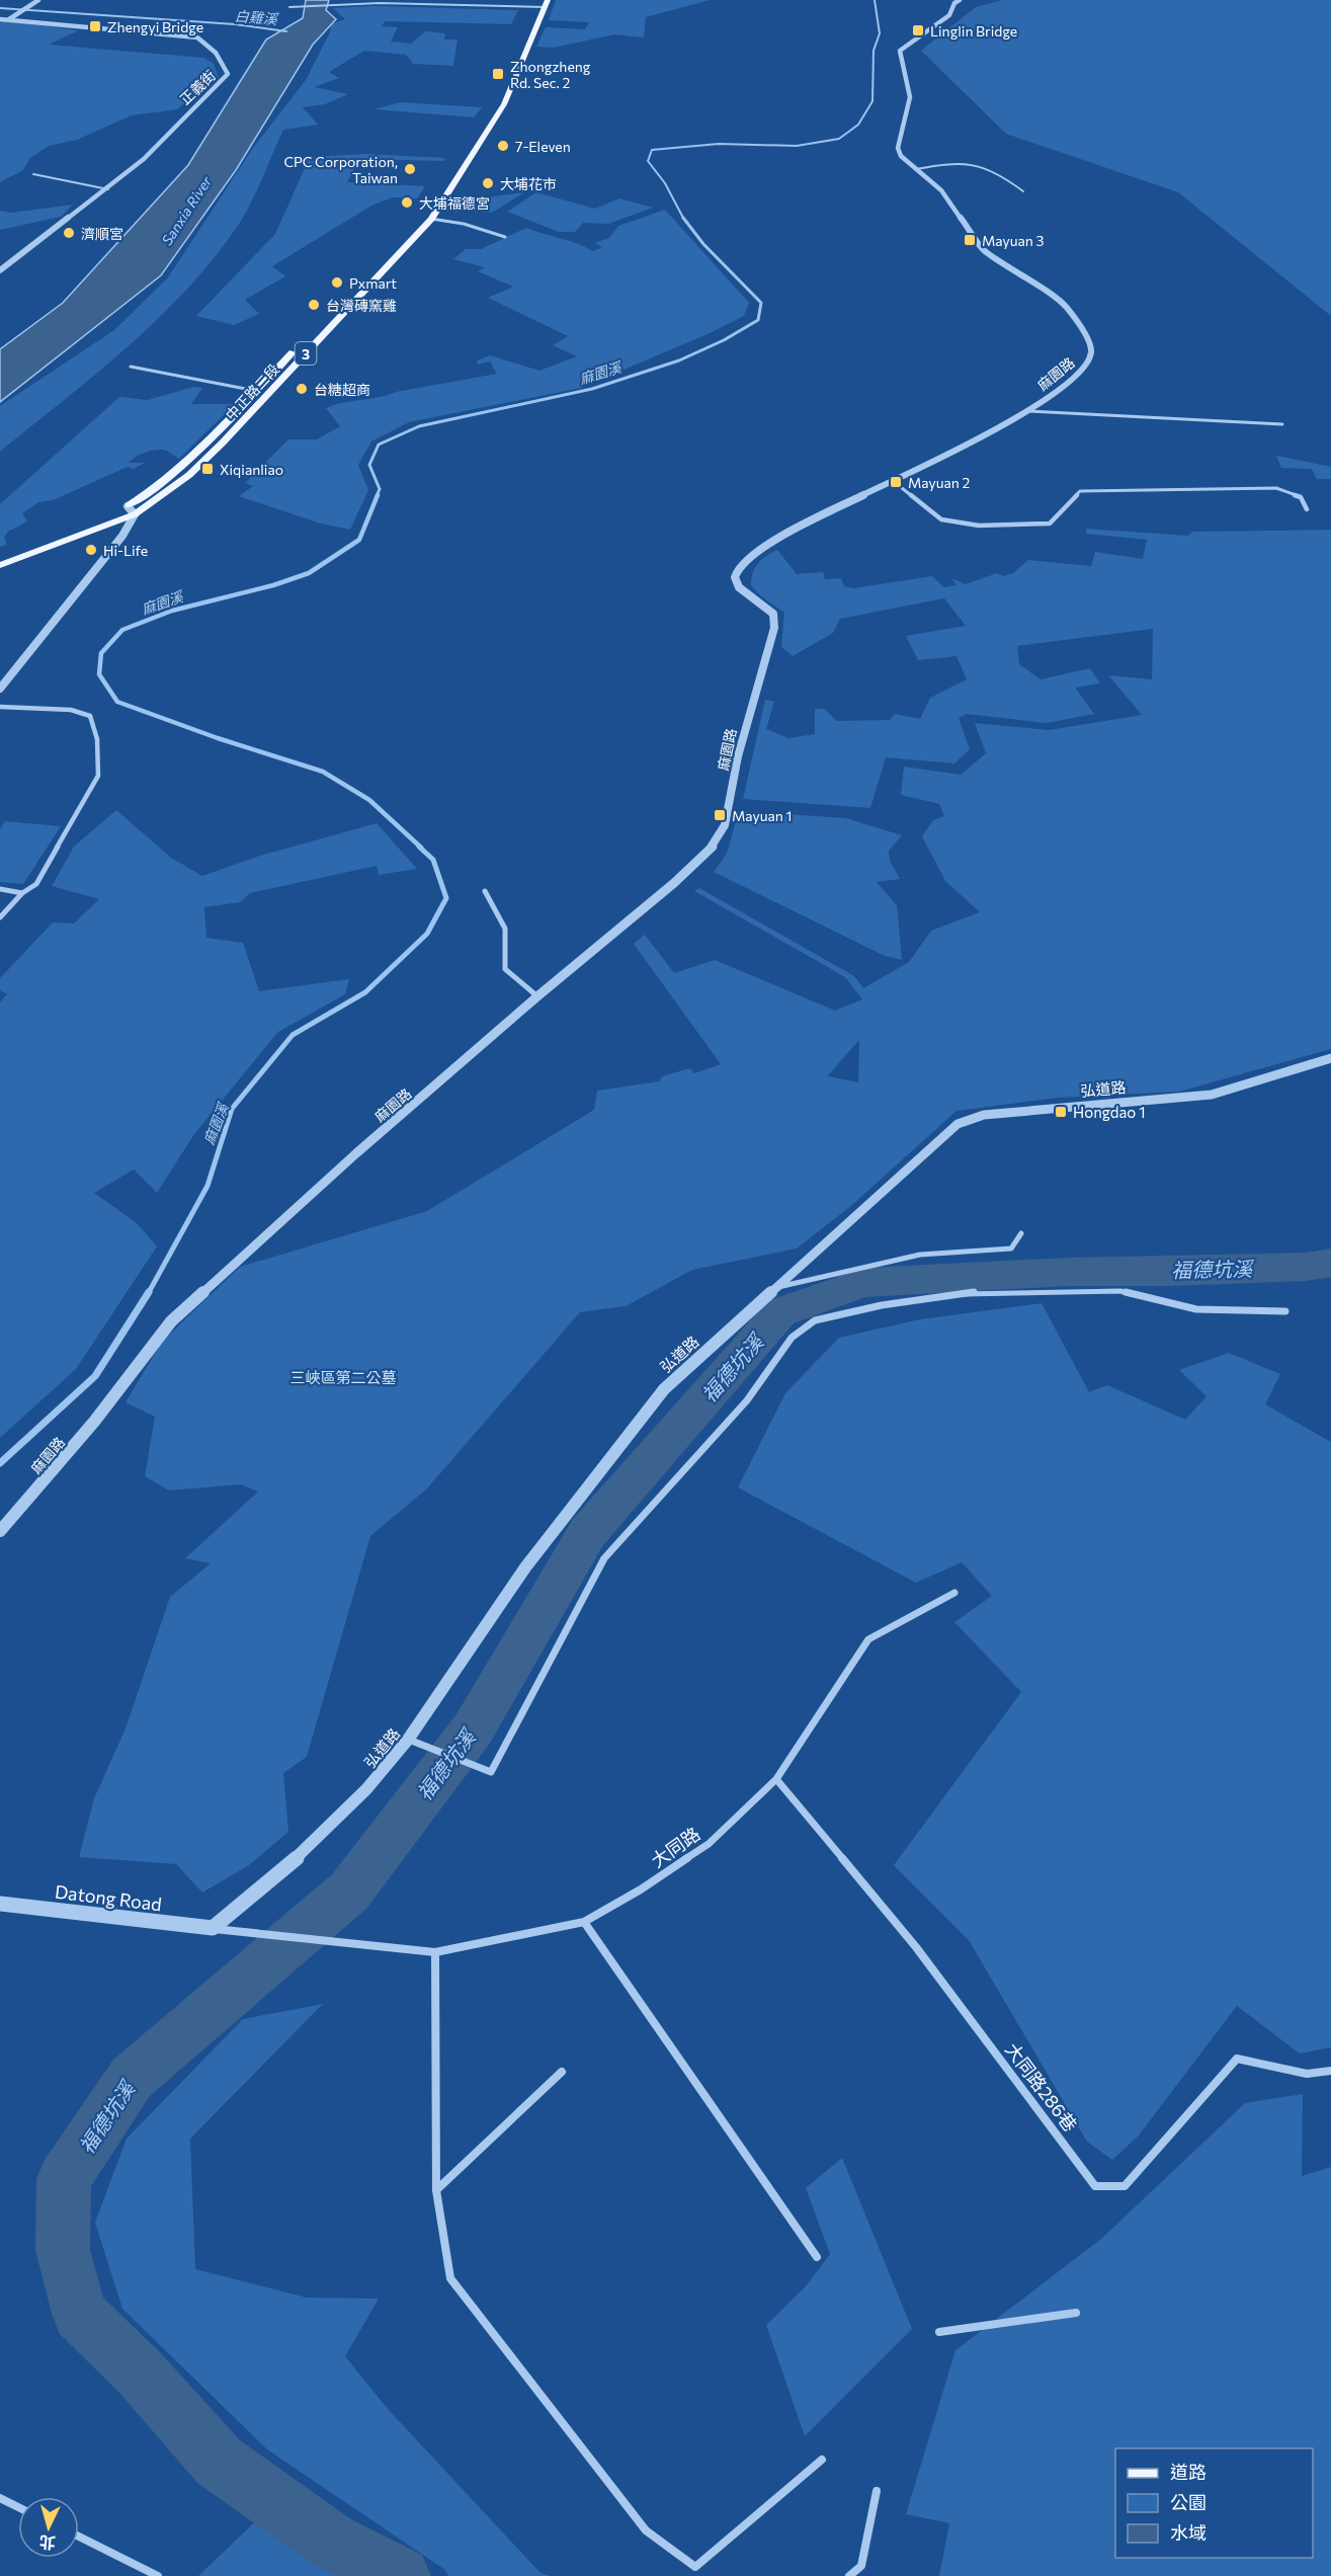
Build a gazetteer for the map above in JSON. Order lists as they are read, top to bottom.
{
  "streets": {
    "main road": ["3", "中正路二段"],
    "street": [
      "正義街",
      "麻園路",
      "弘道路",
      "大同路",
      "Datong Road",
      "大同路286巷"
    ]
  },
  "crossings": [
    ["弘道路", "大同路"],
    ["弘道路", "Datong Road"],
    ["大同路", "Datong Road"],
    ["大同路", "大同路286巷"]
  ],
  "water": [
    "白雞溪",
    "Sanxia River",
    "麻園溪",
    "福德坑溪"
  ],
  "parks": ["三峽區第二公墓"],
  "places": {
    "transit": [
      "Zhengyi Bridge",
      "Linglin Bridge",
      "Zhongzheng Rd. Sec. 2",
      "Mayuan 3",
      "Xiqianliao",
      "Mayuan 2",
      "Mayuan 1",
      "Hongdao 1"
    ],
    "other": [
      "7-Eleven",
      "CPC Corporation, Taiwan",
      "大埔花市",
      "大埔福德宮",
      "濟順宮",
      "Pxmart",
      "台灣磚窯雞",
      "台糖超商",
      "Hi-Life"
    ]
  },
  "legend": ["道路", "公園", "水域"],
  "north": "bottom"
}
